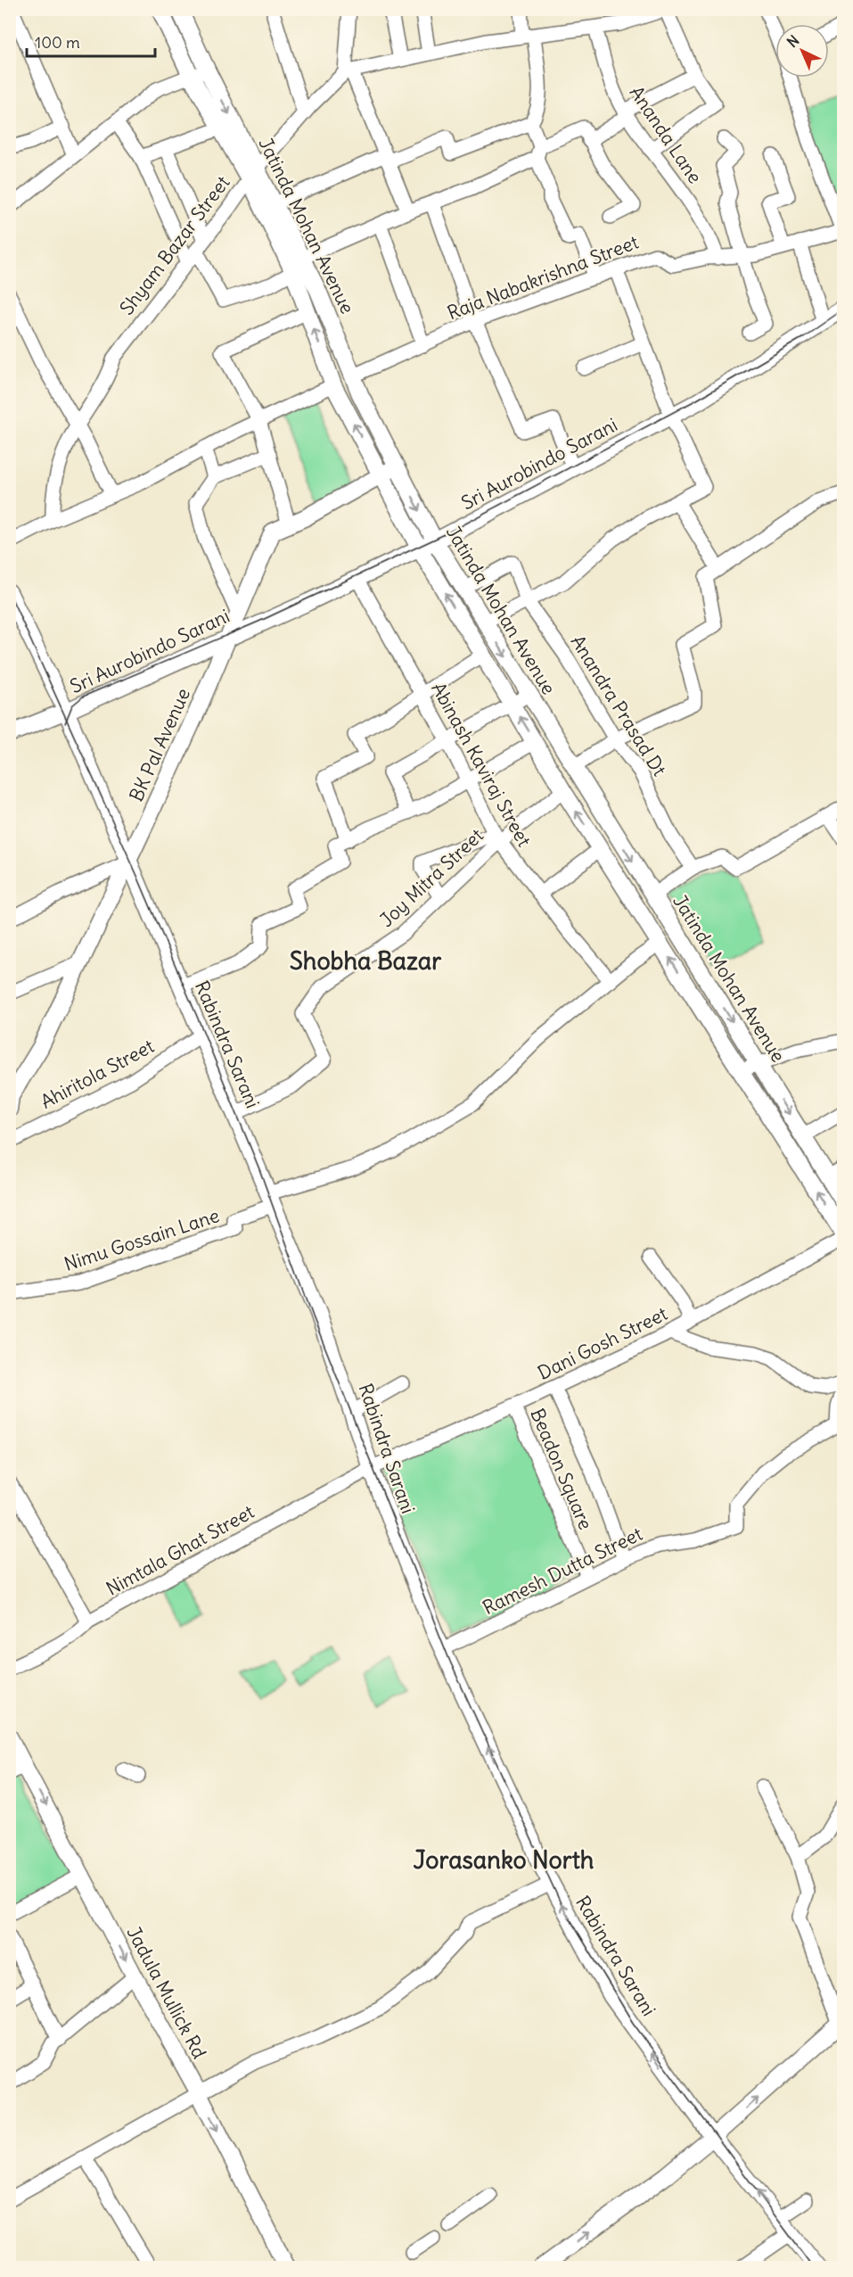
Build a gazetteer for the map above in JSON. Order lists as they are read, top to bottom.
{
  "streets": {
    "main road": [
      "Jatinda Mohan Avenue",
      "Sri Aurobindo Sarani",
      "BK Pal Avenue",
      "Rabindra Sarani",
      "Jadula Mullick Rd"
    ],
    "street": [
      "Ananda Lane",
      "Shyam Bazar Street",
      "Raja Nabakrishna Street",
      "Anandra Prasad Dt",
      "Abinash Kaviraj Street",
      "Joy Mitra Street",
      "Ahiritola Street",
      "Nimu Gossain Lane",
      "Dani Gosh Street",
      "Beadon Square",
      "Nimtala Ghat Street",
      "Ramesh Dutta Street"
    ]
  },
  "crossings": [
    ["Ananda Lane", "Raja Nabakrishna Street"],
    ["Jatinda Mohan Avenue", "Shyam Bazar Street"],
    ["Jatinda Mohan Avenue", "Raja Nabakrishna Street"],
    ["Jatinda Mohan Avenue", "Sri Aurobindo Sarani"],
    ["Jatinda Mohan Avenue", "Anandra Prasad Dt"],
    ["Jatinda Mohan Avenue", "BK Pal Avenue"],
    ["Sri Aurobindo Sarani", "BK Pal Avenue"],
    ["Sri Aurobindo Sarani", "Abinash Kaviraj Street"],
    ["Sri Aurobindo Sarani", "Rabindra Sarani"],
    ["BK Pal Avenue", "Rabindra Sarani"],
    ["Abinash Kaviraj Street", "Joy Mitra Street"],
    ["Joy Mitra Street", "Rabindra Sarani"],
    ["Rabindra Sarani", "Ahiritola Street"],
    ["Rabindra Sarani", "Nimu Gossain Lane"],
    ["Rabindra Sarani", "Dani Gosh Street"],
    ["Rabindra Sarani", "Nimtala Ghat Street"],
    ["Rabindra Sarani", "Ramesh Dutta Street"],
    ["Dani Gosh Street", "Beadon Square"],
    ["Dani Gosh Street", "Nimtala Ghat Street"],
    ["Beadon Square", "Ramesh Dutta Street"]
  ],
  "one_way": ["Rabindra Sarani", "Jadula Mullick Rd"],
  "districts": ["Shobha Bazar", "Jorasanko North"],
  "scale_bar": "100 m",
  "north": "top left"
}
